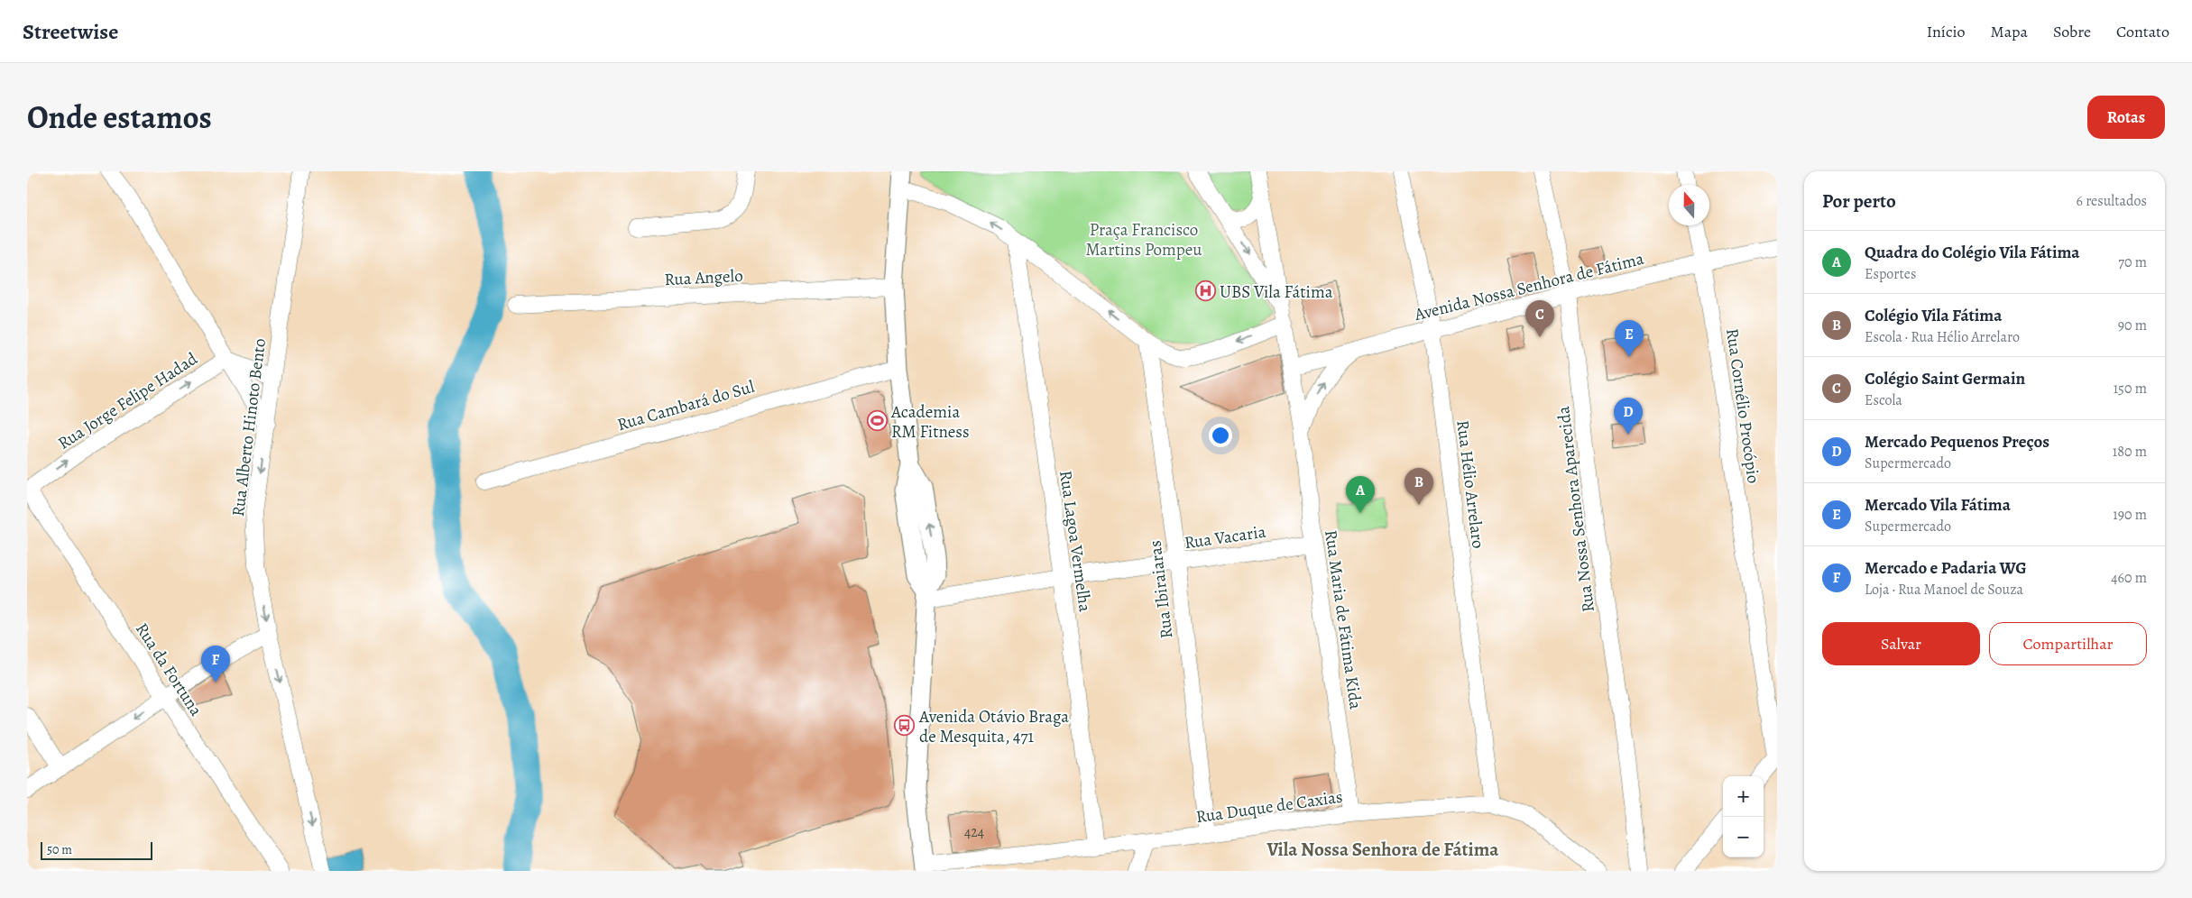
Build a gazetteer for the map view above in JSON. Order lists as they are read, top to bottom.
{
  "streets": {
    "street": [
      "Rua Angelo",
      "Avenida Nossa Senhora de Fátima",
      "Rua Jorge Felipe Hadad",
      "Rua Cambará do Sul",
      "Rua Cornélio Procópio",
      "Rua Alberto Hinoto Bento",
      "Rua Hélio Arrelaro",
      "Rua Nossa Senhora Aparecida",
      "Rua Vacaria",
      "Rua Lagoa Vermelha",
      "Rua Ibiraiaras",
      "Rua Maria de Fátima Kida",
      "Rua da Fortuna",
      "Rua Duque de Caxias"
    ]
  },
  "crossings": [
    ["Avenida Nossa Senhora de Fátima", "Rua Cornélio Procópio"],
    ["Avenida Nossa Senhora de Fátima", "Rua Hélio Arrelaro"],
    ["Avenida Nossa Senhora de Fátima", "Rua Nossa Senhora Aparecida"],
    ["Avenida Nossa Senhora de Fátima", "Rua Maria de Fátima Kida"],
    ["Rua Jorge Felipe Hadad", "Rua da Fortuna"],
    ["Rua Hélio Arrelaro", "Rua Duque de Caxias"],
    ["Rua Vacaria", "Rua Lagoa Vermelha"],
    ["Rua Vacaria", "Rua Ibiraiaras"],
    ["Rua Vacaria", "Rua Maria de Fátima Kida"],
    ["Rua Lagoa Vermelha", "Rua Duque de Caxias"],
    ["Rua Ibiraiaras", "Rua Duque de Caxias"],
    ["Rua Maria de Fátima Kida", "Rua Duque de Caxias"]
  ],
  "one_way": ["Rua Jorge Felipe Hadad", "Rua Alberto Hinoto Bento"],
  "districts": ["Vila Nossa Senhora de Fátima"],
  "parks": ["Praça Francisco Martins Pompeu"],
  "places": {
    "hospital": ["UBS Vila Fátima"],
    "sports": ["Academia RM Fitness"],
    "bus stop": ["Avenida Otávio Braga de Mesquita, 471"]
  },
  "house_numbers": ["424"],
  "scale_bar": "50 m",
  "north": "top",
  "page": {
    "header": "Streetwise",
    "nav": [
      "Início",
      "Mapa",
      "Sobre",
      "Contato"
    ],
    "title": "Onde estamos",
    "buttons": [
      "Rotas",
      ["Salvar", "Compartilhar"]
    ],
    "heading": ["Por perto", "6 resultados"],
    "list": [
      {
        "mark": "A",
        "name": "Quadra do Colégio Vila Fátima",
        "note": "Esportes",
        "value": "70 m"
      },
      {
        "mark": "B",
        "name": "Colégio Vila Fátima",
        "note": "Escola · Rua Hélio Arrelaro",
        "value": "90 m"
      },
      {
        "mark": "C",
        "name": "Colégio Saint Germain",
        "note": "Escola",
        "value": "150 m"
      },
      {
        "mark": "D",
        "name": "Mercado Pequenos Preços",
        "note": "Supermercado",
        "value": "180 m"
      },
      {
        "mark": "E",
        "name": "Mercado Vila Fátima",
        "note": "Supermercado",
        "value": "190 m"
      },
      {
        "mark": "F",
        "name": "Mercado e Padaria WG",
        "note": "Loja · Rua Manoel de Souza",
        "value": "460 m"
      }
    ],
    "pins": [
      "C",
      "E",
      "D",
      "B",
      "A",
      "F"
    ],
    "map_buttons": ["+", "−"],
    "scale": "50 m"
  }
}
